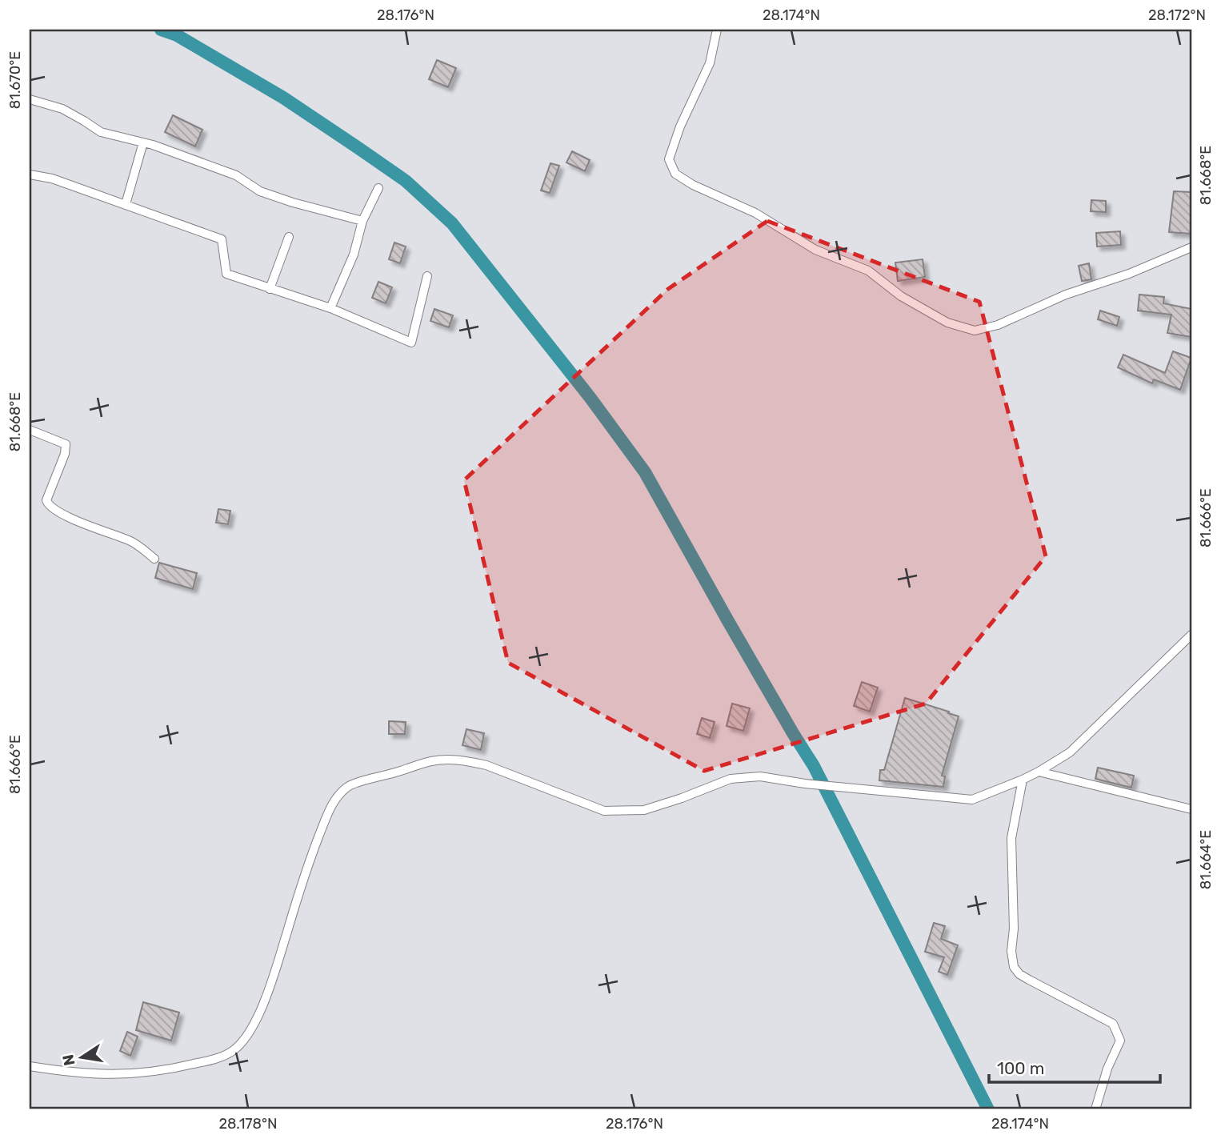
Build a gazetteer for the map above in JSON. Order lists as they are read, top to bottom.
{
  "scale_bar": "100 m",
  "north": "left",
  "coordinates": [
    "28.176°N",
    "28.174°N",
    "28.172°N",
    "81.670°E",
    "81.668°E",
    "81.666°E",
    "81.664°E",
    "28.178°N"
  ]
}
